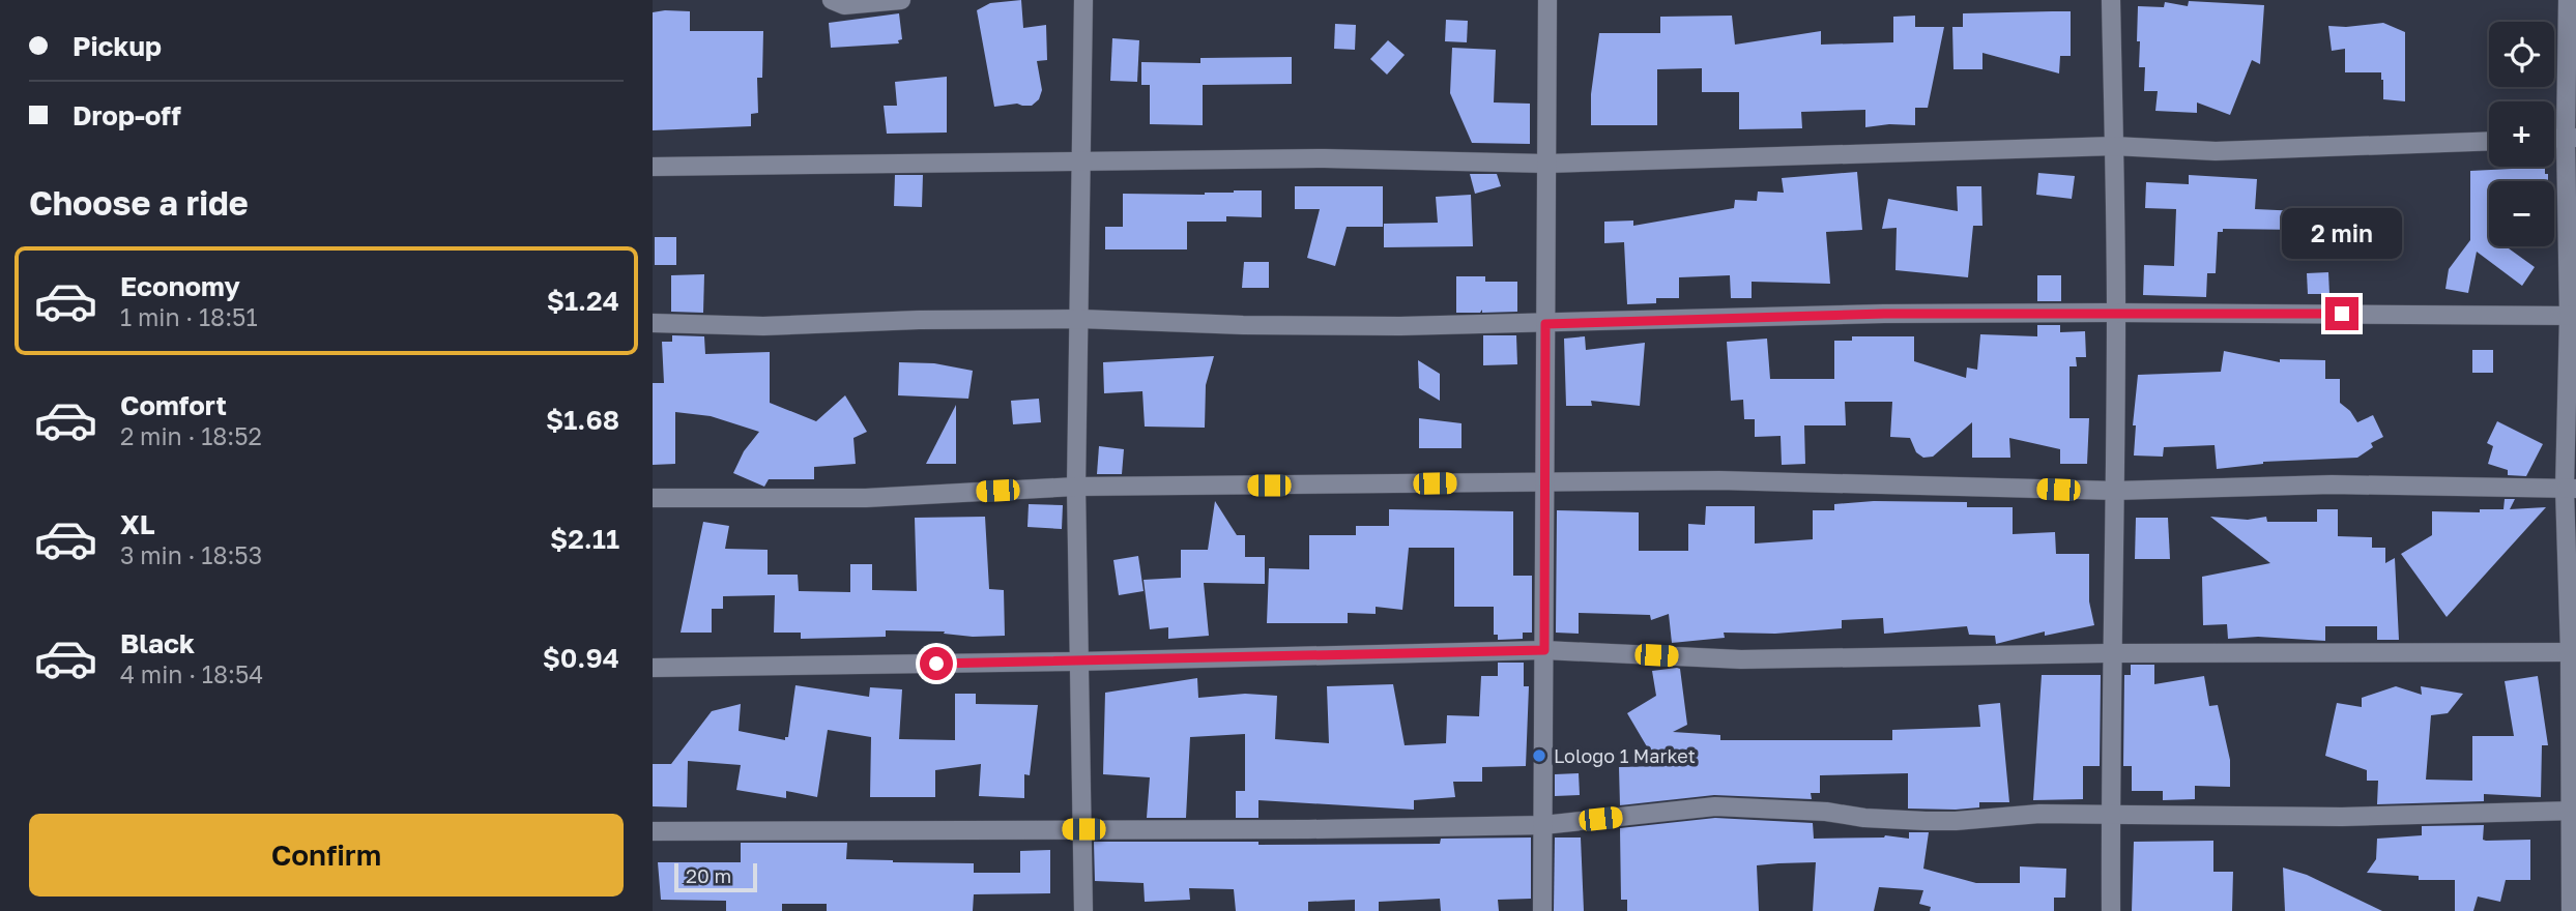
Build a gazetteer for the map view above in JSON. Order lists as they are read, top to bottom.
{
  "places": ["Lologo 1 Market"],
  "scale_bar": "20 m",
  "page": {
    "banner": ["Pickup", "Drop-off"],
    "map_buttons": ["+", "−"],
    "heading": "Choose a ride",
    "bubble": "2 min",
    "list": [
      {
        "name": "Economy",
        "note": "1 min · 18:51",
        "value": "$1.24"
      },
      {
        "name": "Comfort",
        "note": "2 min · 18:52",
        "value": "$1.68"
      },
      {
        "name": "XL",
        "note": "3 min · 18:53",
        "value": "$2.11"
      },
      {
        "name": "Black",
        "note": "4 min · 18:54",
        "value": "$0.94"
      }
    ],
    "buttons": "Confirm",
    "scale": "20 m"
  }
}
